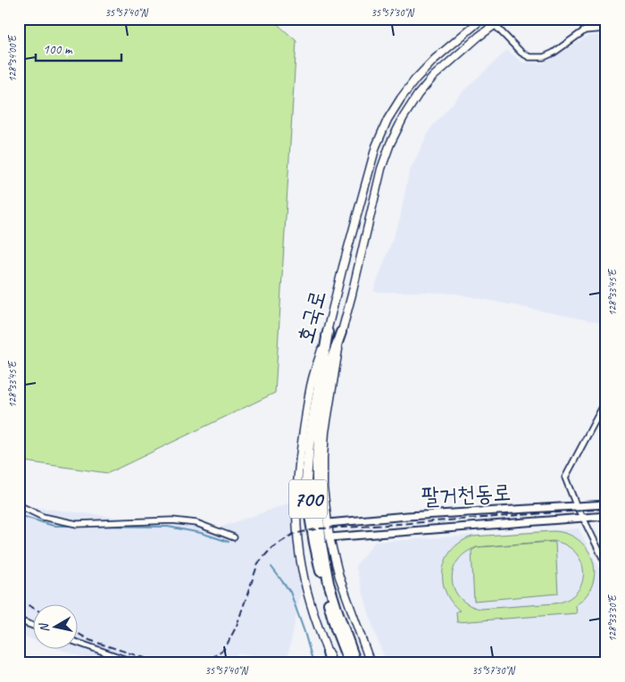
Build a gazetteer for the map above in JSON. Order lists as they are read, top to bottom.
{
  "streets": {
    "highway": ["700"],
    "main road": ["호국로"],
    "street": ["팔거천동로"]
  },
  "crossings": [
    ["호국로", "팔거천동로"],
    ["호국로", "700"]
  ],
  "scale_bar": "100 m",
  "north": "left",
  "coordinates": [
    "35°57'40\"N",
    "35°57'30\"N",
    "128°34'00\"E",
    "128°33'45\"E",
    "128°33'30\"E"
  ]
}
